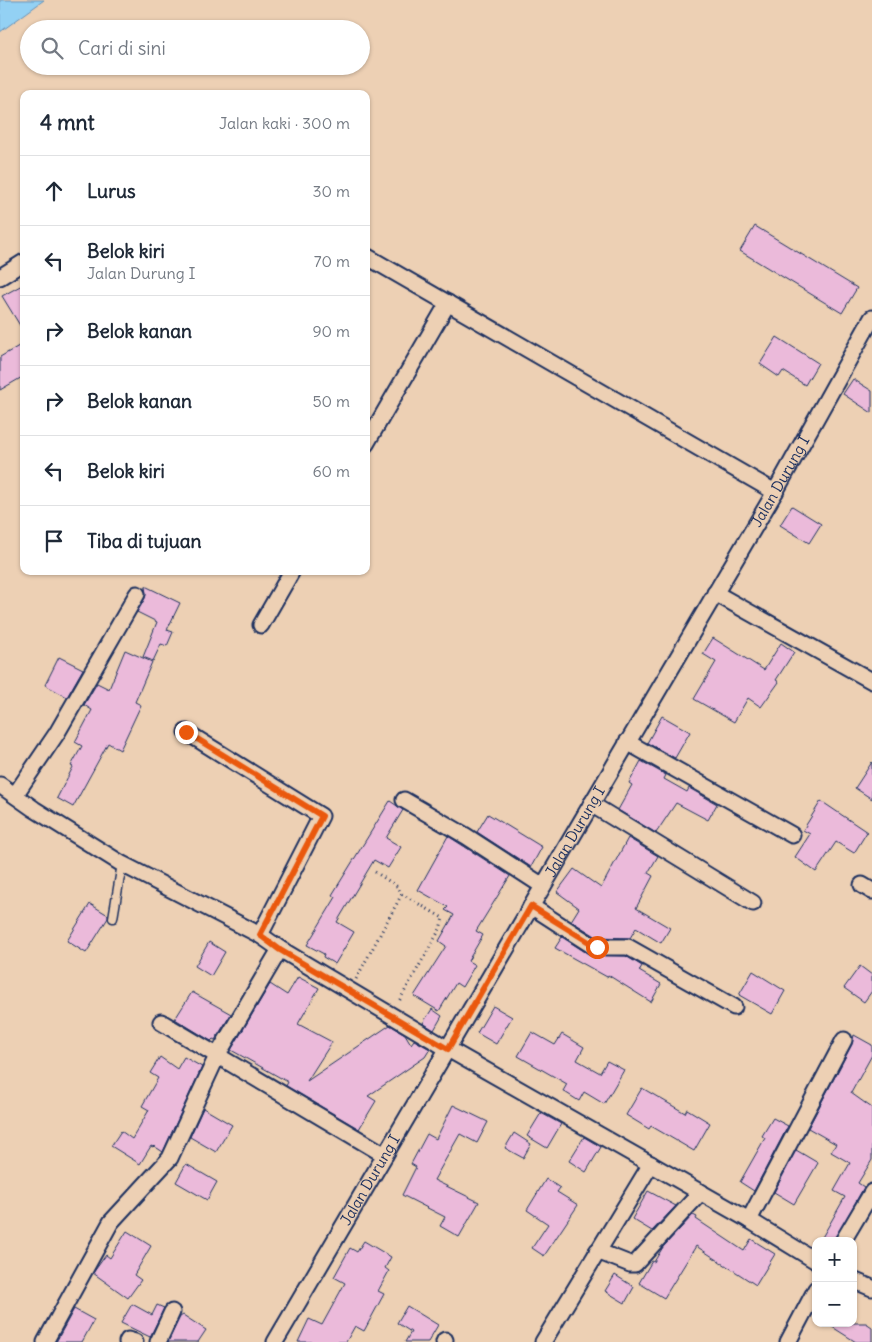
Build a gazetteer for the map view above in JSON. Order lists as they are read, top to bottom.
{
  "streets": {
    "street": ["Jalan Durung I"]
  },
  "page": {
    "search": "Cari di sini",
    "heading": ["4 mnt", "Jalan kaki · 300 m"],
    "list": [
      ["Lurus", "30 m"],
      ["Belok kiri", "Jalan Durung I", "70 m"],
      ["Belok kanan", "90 m"],
      ["Belok kanan", "50 m"],
      ["Belok kiri", "60 m"],
      "Tiba di tujuan"
    ],
    "map_buttons": ["+", "−"]
  }
}
